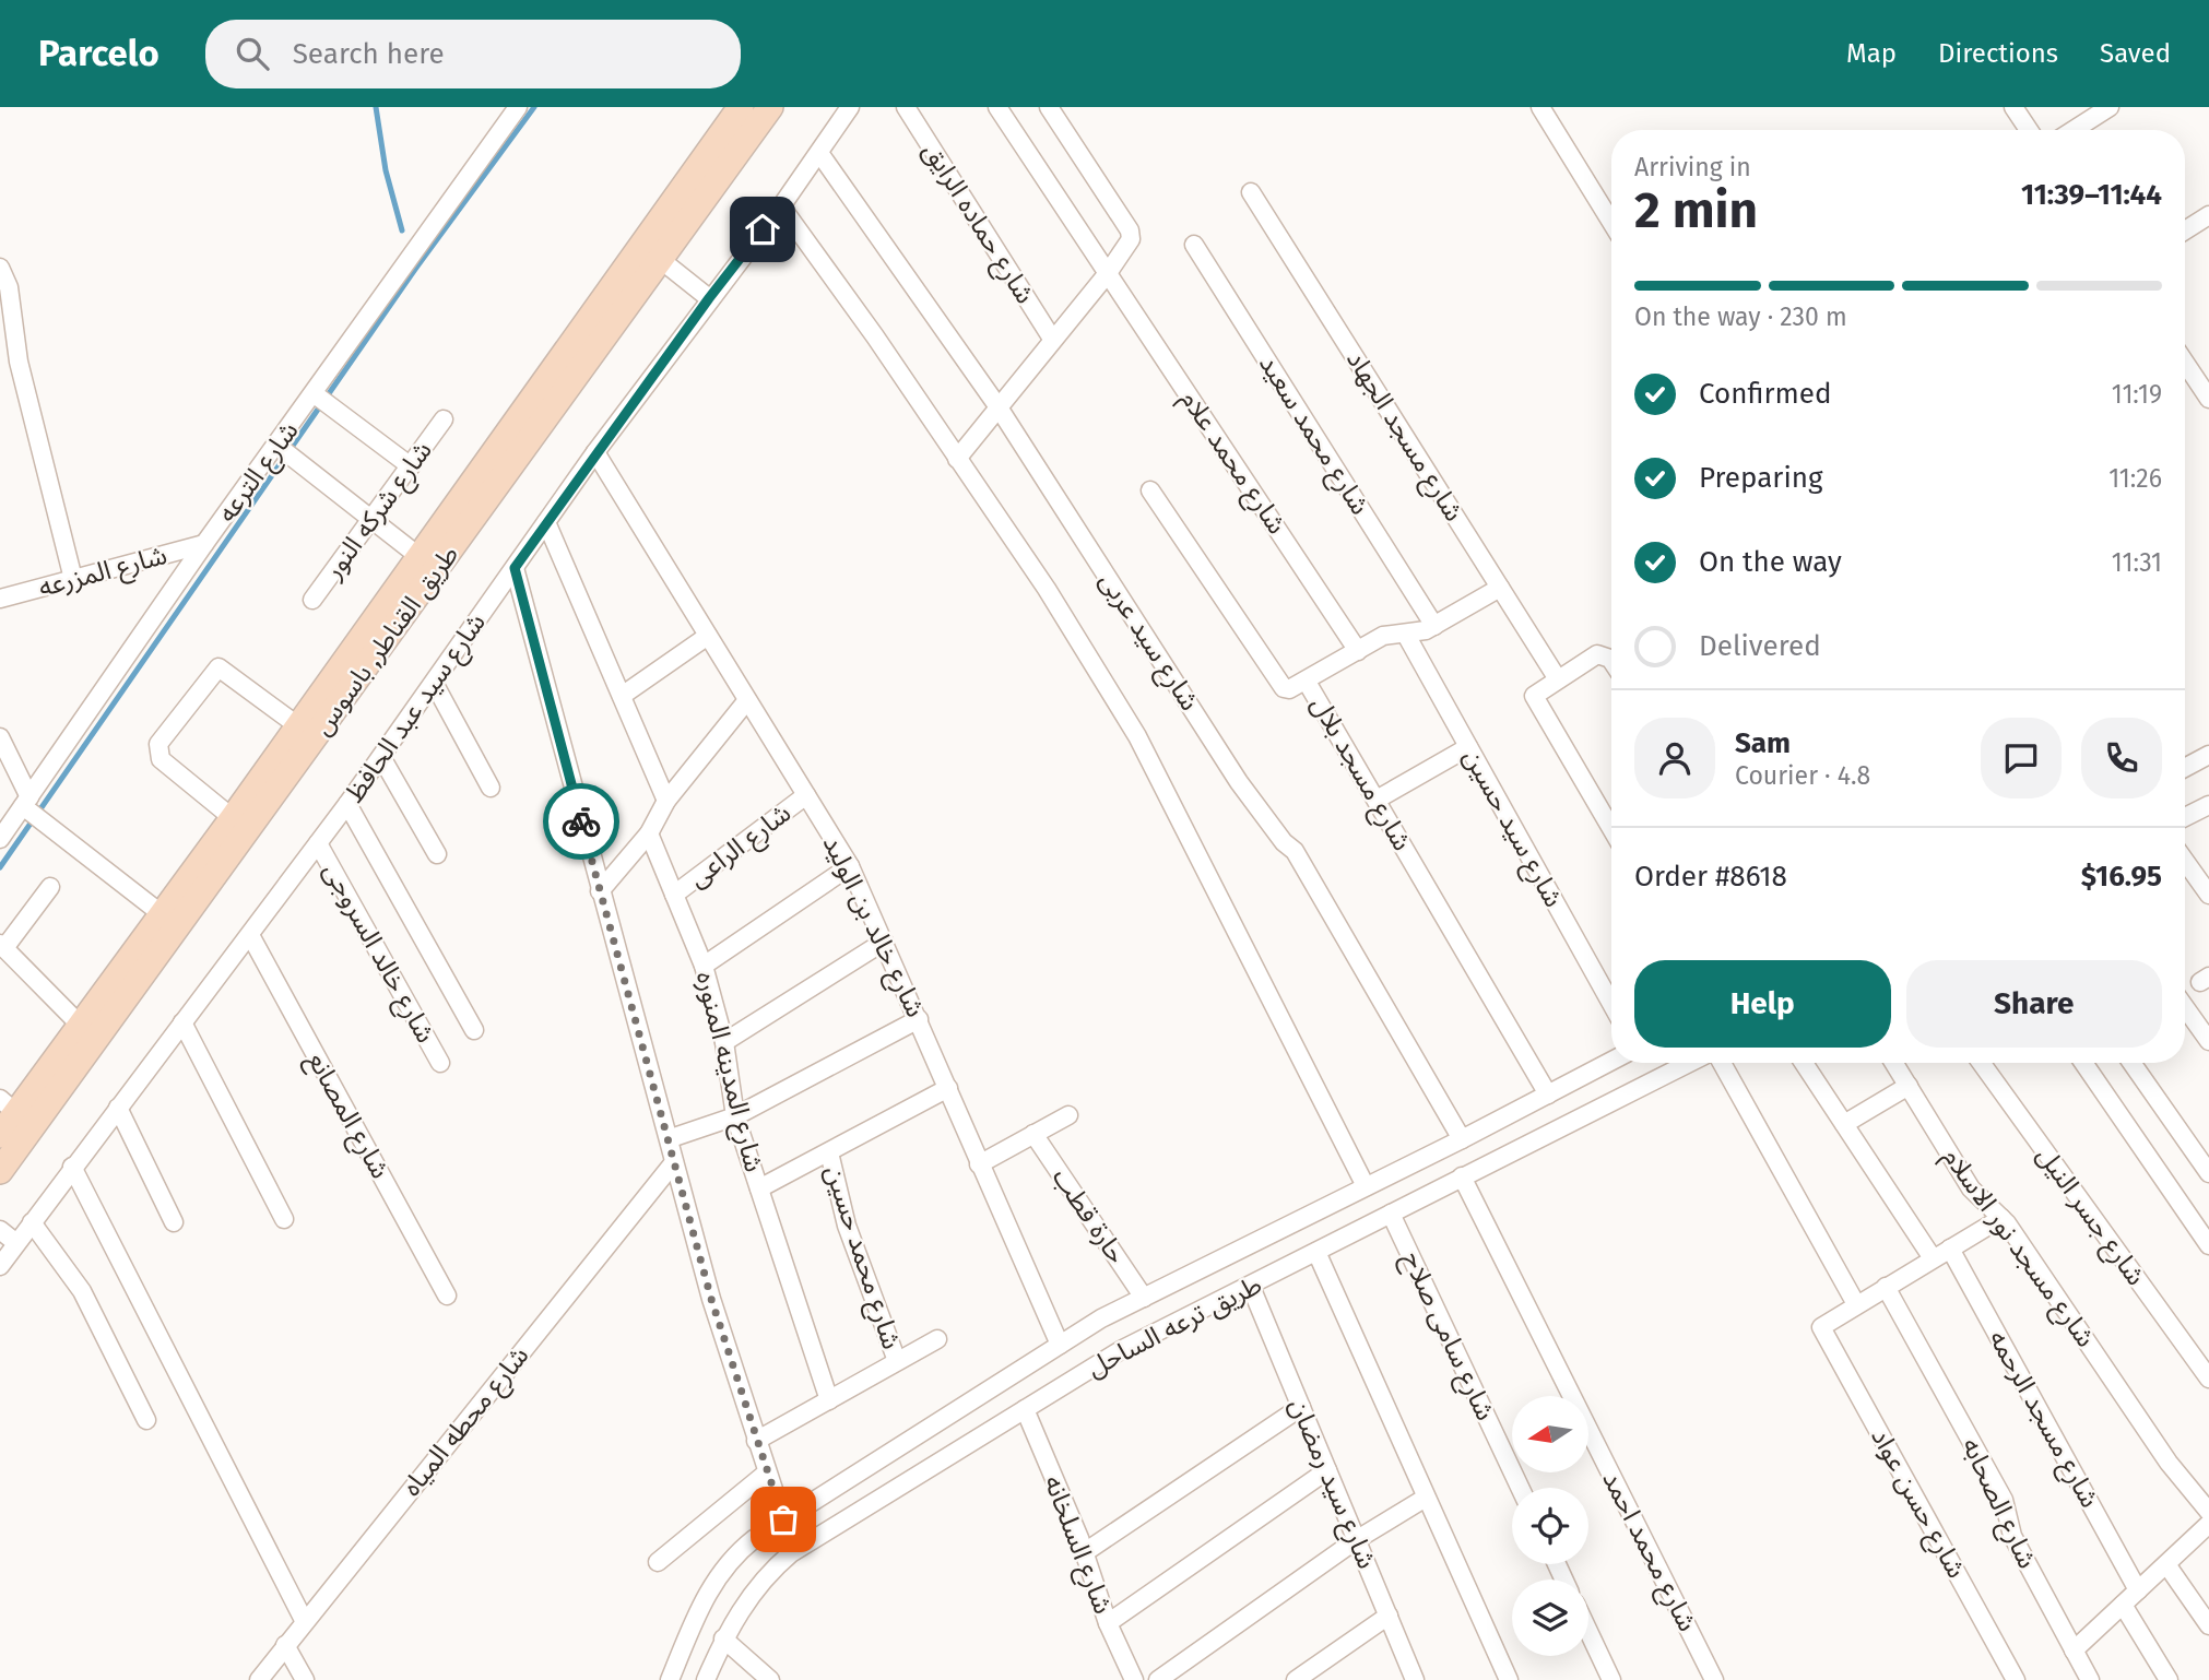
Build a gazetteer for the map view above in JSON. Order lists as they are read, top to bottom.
{
  "streets": {
    "main road": ["طريق القناطر, باسوس"],
    "street": [
      "شارع حماده الرايق",
      "شارع محمد سعيد",
      "شارع مسجد الجهاد",
      "شارع محمد علام",
      "شارع الترعه",
      "شارع شركه النور",
      "شارع المزرعه",
      "شارع سيد عربى",
      "شارع سيد عبد الحافظ",
      "شارع مسجد بلال",
      "شارع سيد حسين",
      "شارع الراعى",
      "شارع خالد بن الوليد",
      "شارع خالد السروجى",
      "شارع المدينه المنوره",
      "شارع المصانع",
      "حارة قطب",
      "شارع جسر النيل",
      "شارع مسجد نور الاسلام",
      "شارع محمد حسين",
      "طريق ترعه الساحل",
      "شارع سامى صلاح",
      "شارع مسجد الرحمه",
      "شارع محطه المياه",
      "شارع سيد رمضان",
      "شارع حسن عواد",
      "شارع الصحابه",
      "شارع السلخانه",
      "شارع محمد احمد"
    ]
  },
  "crossings": [
    ["شارع الترعه", "شارع المزرعه"],
    ["شارع سيد عربى", "شارع سيد عبد الحافظ"],
    ["شارع سيد عربى", "طريق ترعه الساحل"],
    ["شارع سيد عبد الحافظ", "شارع خالد بن الوليد"],
    ["شارع سيد عبد الحافظ", "شارع خالد السروجى"],
    ["شارع سيد عبد الحافظ", "شارع المصانع"],
    ["شارع مسجد بلال", "طريق ترعه الساحل"],
    ["شارع الراعى", "شارع خالد بن الوليد"],
    ["شارع الراعى", "شارع المدينه المنوره"],
    ["شارع خالد بن الوليد", "طريق ترعه الساحل"],
    ["حارة قطب", "طريق ترعه الساحل"],
    ["طريق ترعه الساحل", "شارع سامى صلاح"],
    ["طريق ترعه الساحل", "شارع سيد رمضان"],
    ["طريق ترعه الساحل", "شارع السلخانه"],
    ["طريق ترعه الساحل", "شارع محمد احمد"]
  ],
  "north": "left",
  "page": {
    "header": "Parcelo",
    "search": "Search here",
    "nav": ["Map", "Directions", "Saved"],
    "heading": ["2 min", "Arriving in", "11:39–11:44"],
    "panel": [
      "Sam",
      "Courier · 4.8",
      "Order #8618",
      "$16.95"
    ],
    "bar": "On the way · 230 m",
    "list": [
      ["Confirmed", "11:19"],
      ["Preparing", "11:26"],
      ["On the way", "11:31"],
      "Delivered"
    ],
    "buttons": ["Help", "Share"]
  }
}
